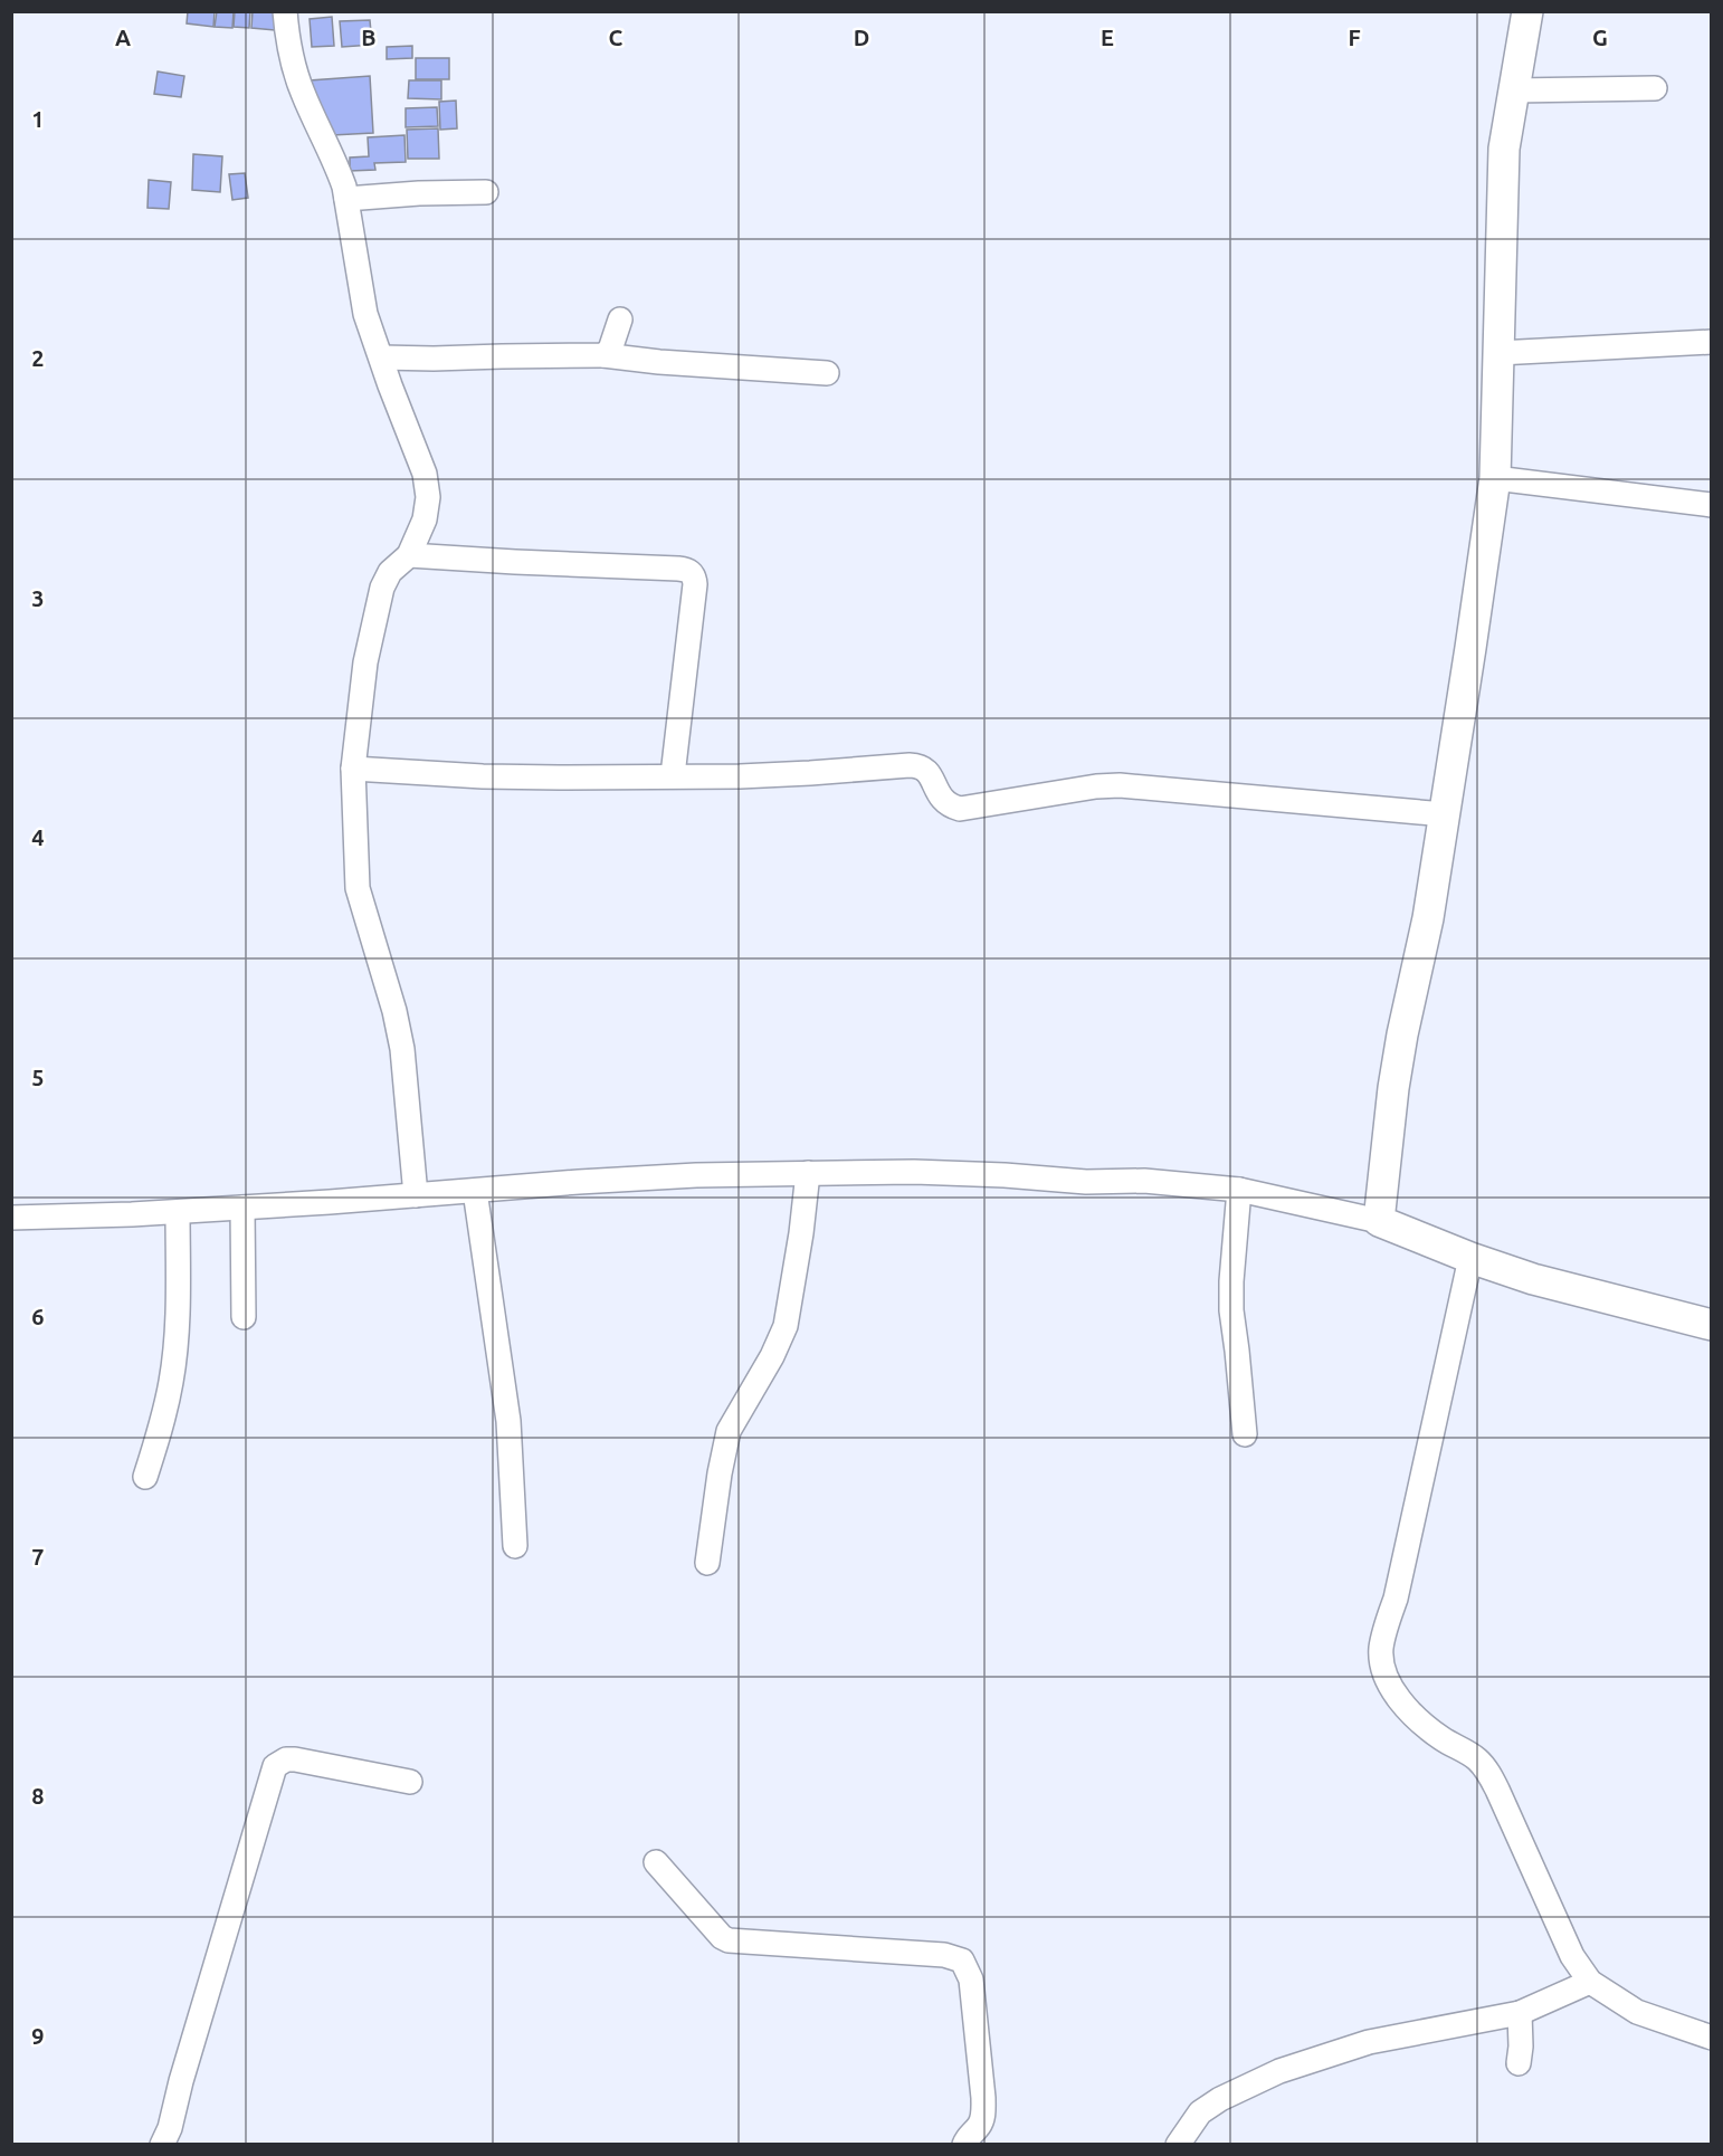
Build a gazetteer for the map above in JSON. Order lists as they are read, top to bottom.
{
  "grid": {
    "columns": [
      "A",
      "B",
      "C",
      "D",
      "E",
      "F",
      "G"
    ],
    "rows": [
      "1",
      "2",
      "3",
      "4",
      "5",
      "6",
      "7",
      "8",
      "9"
    ]
  }
}
